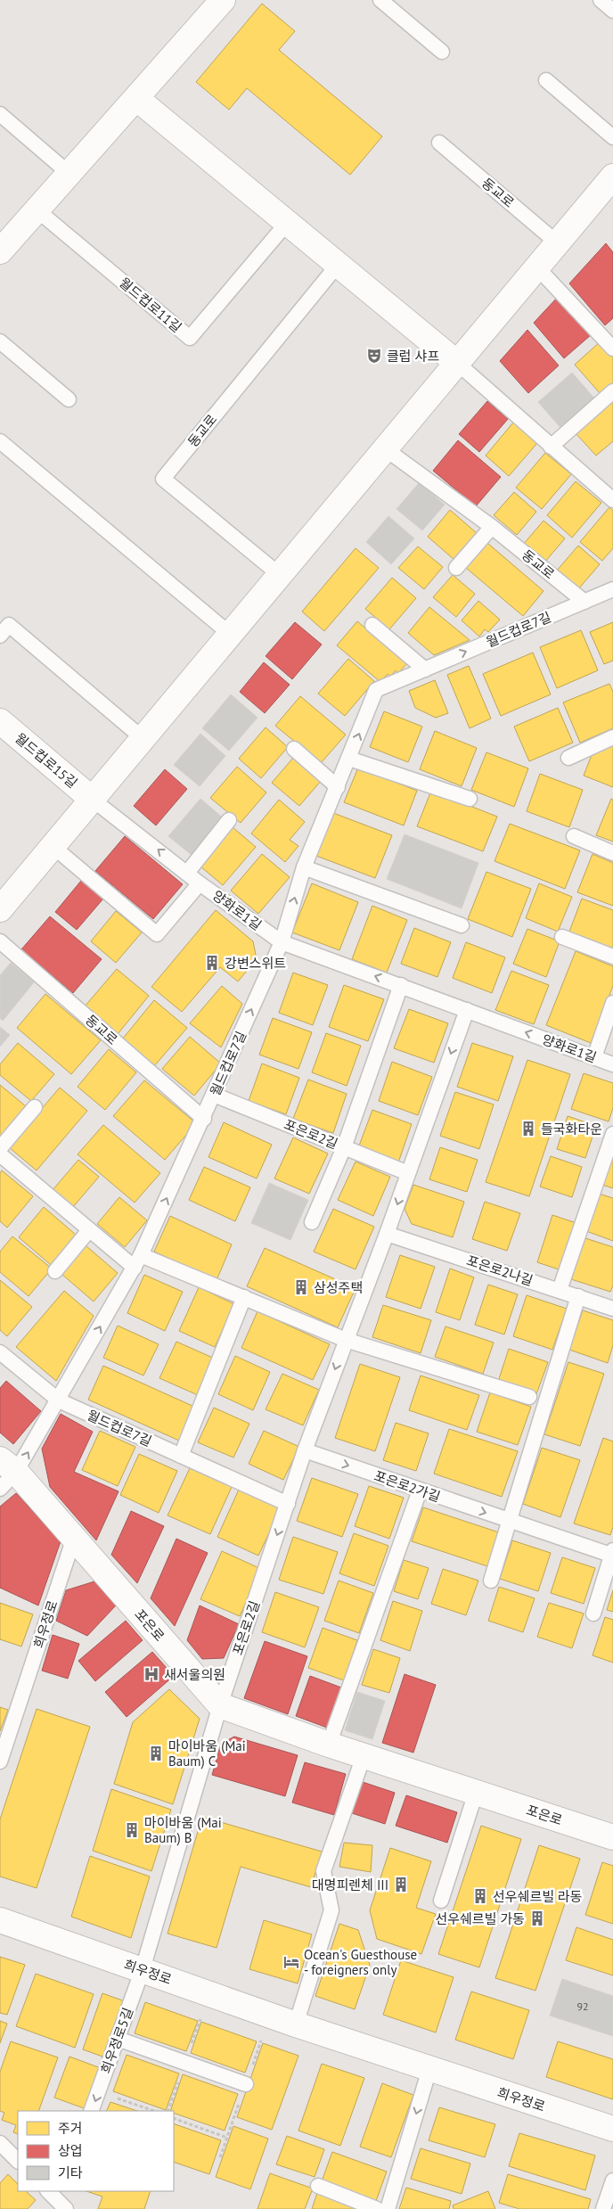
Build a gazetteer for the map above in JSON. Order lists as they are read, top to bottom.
{
  "streets": {
    "street": ["월드컵로15길", "희우정로", "포은로"],
    "lane": [
      "동교로",
      "월드컵로11길",
      "월드컵로7길",
      "양화로1길",
      "포은로2길",
      "포은로2나길",
      "포은로2가길",
      "희우정로5길"
    ]
  },
  "crossings": [
    ["동교로", "월드컵로7길"],
    ["월드컵로7길", "양화로1길"],
    ["월드컵로7길", "포은로2길"],
    ["월드컵로7길", "포은로"],
    ["월드컵로15길", "양화로1길"],
    ["양화로1길", "포은로2길"],
    ["포은로2길", "포은로2나길"],
    ["포은로2길", "포은로2가길"],
    ["포은로2길", "희우정로"],
    ["포은로2길", "포은로"],
    ["포은로2길", "희우정로5길"],
    ["희우정로", "포은로"],
    ["희우정로", "희우정로5길"]
  ],
  "places": {
    "theatre": ["클럽 샤프"],
    "building": [
      "강변스위트",
      "들국화타운",
      "삼성주택",
      "마이바움 (Mai Baum) C",
      "마이바움 (Mai Baum) B",
      "대명피렌체 III",
      "선우쉐르빌 라동",
      "선우쉐르빌 가동"
    ],
    "hospital": ["새서울의원"],
    "hotel": ["Ocean's Guesthouse - foreigners only"]
  },
  "house_numbers": ["92"],
  "legend": ["주거", "상업", "기타"]
}
